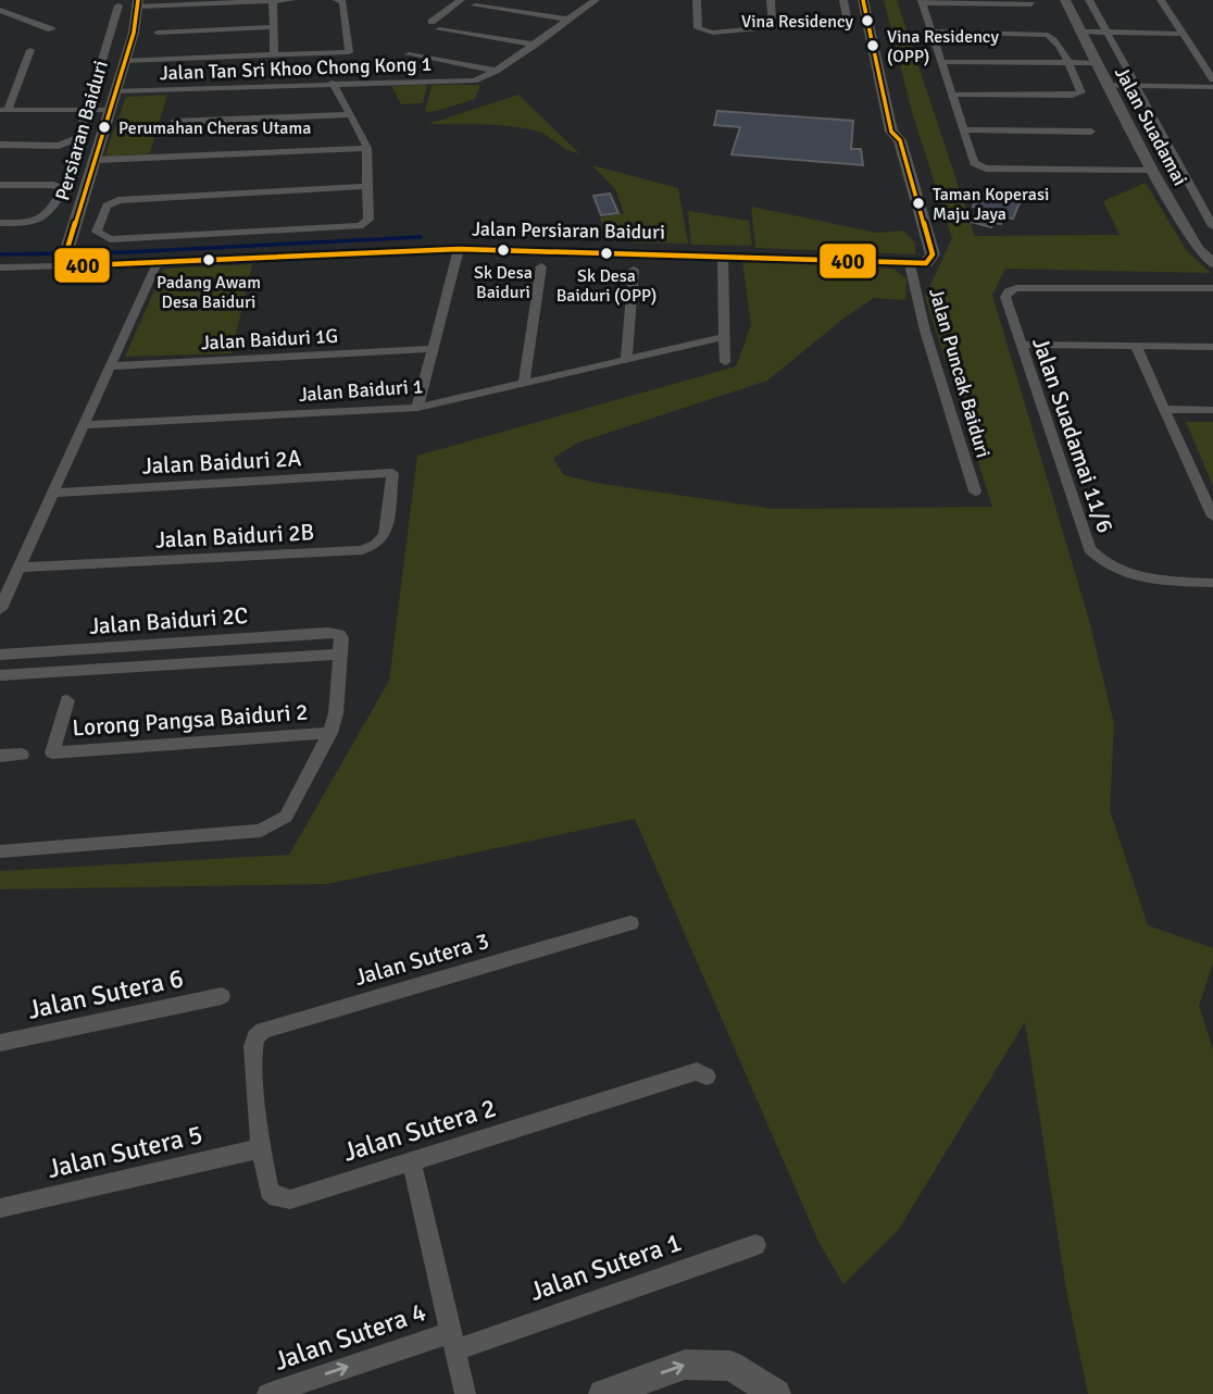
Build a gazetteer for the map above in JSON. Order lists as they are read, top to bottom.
{
  "streets": {
    "street": [
      "Jalan Tan Sri Khoo Chong Kong 1",
      "Jalan Suadamai",
      "Persiaran Baiduri",
      "Jalan Persiaran Baiduri",
      "Jalan Baiduri 1G",
      "Jalan Puncak Baiduri",
      "Jalan Baiduri 1",
      "Jalan Suadamai 11/6",
      "Jalan Baiduri 2A",
      "Jalan Baiduri 2B",
      "Jalan Baiduri 2C",
      "Lorong Pangsa Baiduri 2",
      "Jalan Sutera 3",
      "Jalan Sutera 6",
      "Jalan Sutera 2",
      "Jalan Sutera 5",
      "Jalan Sutera 1",
      "Jalan Sutera 4"
    ]
  },
  "crossings": [
    ["Jalan Tan Sri Khoo Chong Kong 1", "Persiaran Baiduri"],
    ["Persiaran Baiduri", "Jalan Persiaran Baiduri"],
    ["Jalan Persiaran Baiduri", "Jalan Puncak Baiduri"],
    ["Jalan Baiduri 2A", "Jalan Baiduri 2B"],
    ["Jalan Sutera 3", "Jalan Sutera 2"],
    ["Jalan Sutera 2", "Jalan Sutera 5"],
    ["Jalan Sutera 1", "Jalan Sutera 4"]
  ],
  "one_way": ["Jalan Sutera 4"],
  "places": [
    "Vina Residency",
    "Vina Residency (OPP)",
    "Perumahan Cheras Utama",
    "Taman Koperasi Maju Jaya",
    "Sk Desa Baiduri",
    "Sk Desa Baiduri (OPP)",
    "Padang Awam Desa Baiduri"
  ],
  "lines": ["transit line 400"]
}
